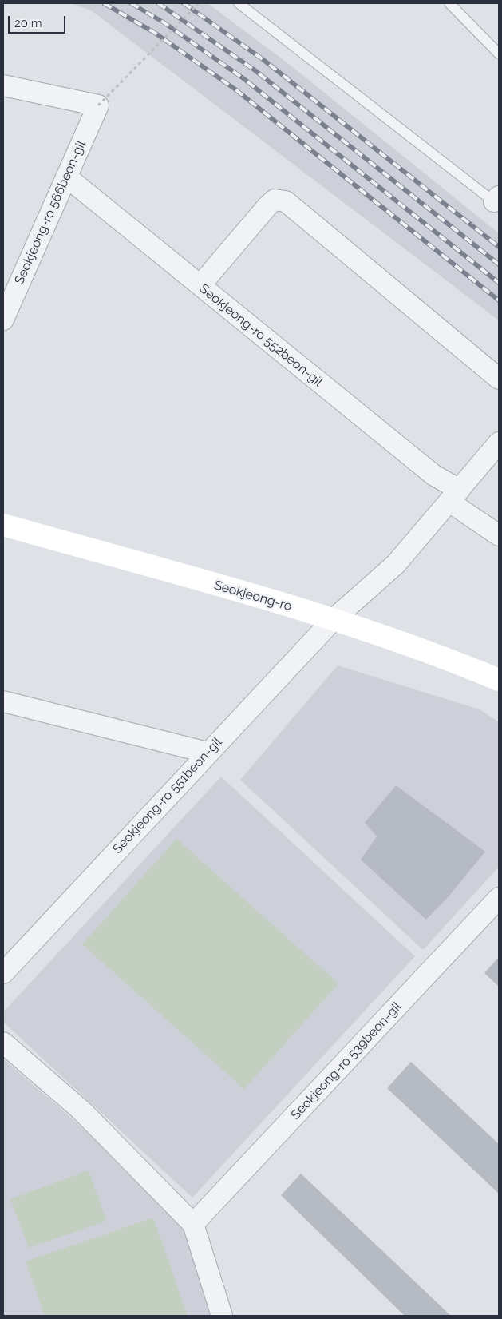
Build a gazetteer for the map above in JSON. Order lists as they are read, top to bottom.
{
  "streets": {
    "main road": ["Seokjeong-ro"],
    "street": [
      "Seokjeong-ro 566beon-gil",
      "Seokjeong-ro 552beon-gil",
      "Seokjeong-ro 551beon-gil",
      "Seokjeong-ro 539beon-gil"
    ]
  },
  "crossings": [
    ["Seokjeong-ro 566beon-gil", "Seokjeong-ro 552beon-gil"],
    ["Seokjeong-ro", "Seokjeong-ro 551beon-gil"]
  ],
  "scale_bar": "20 m"
}
